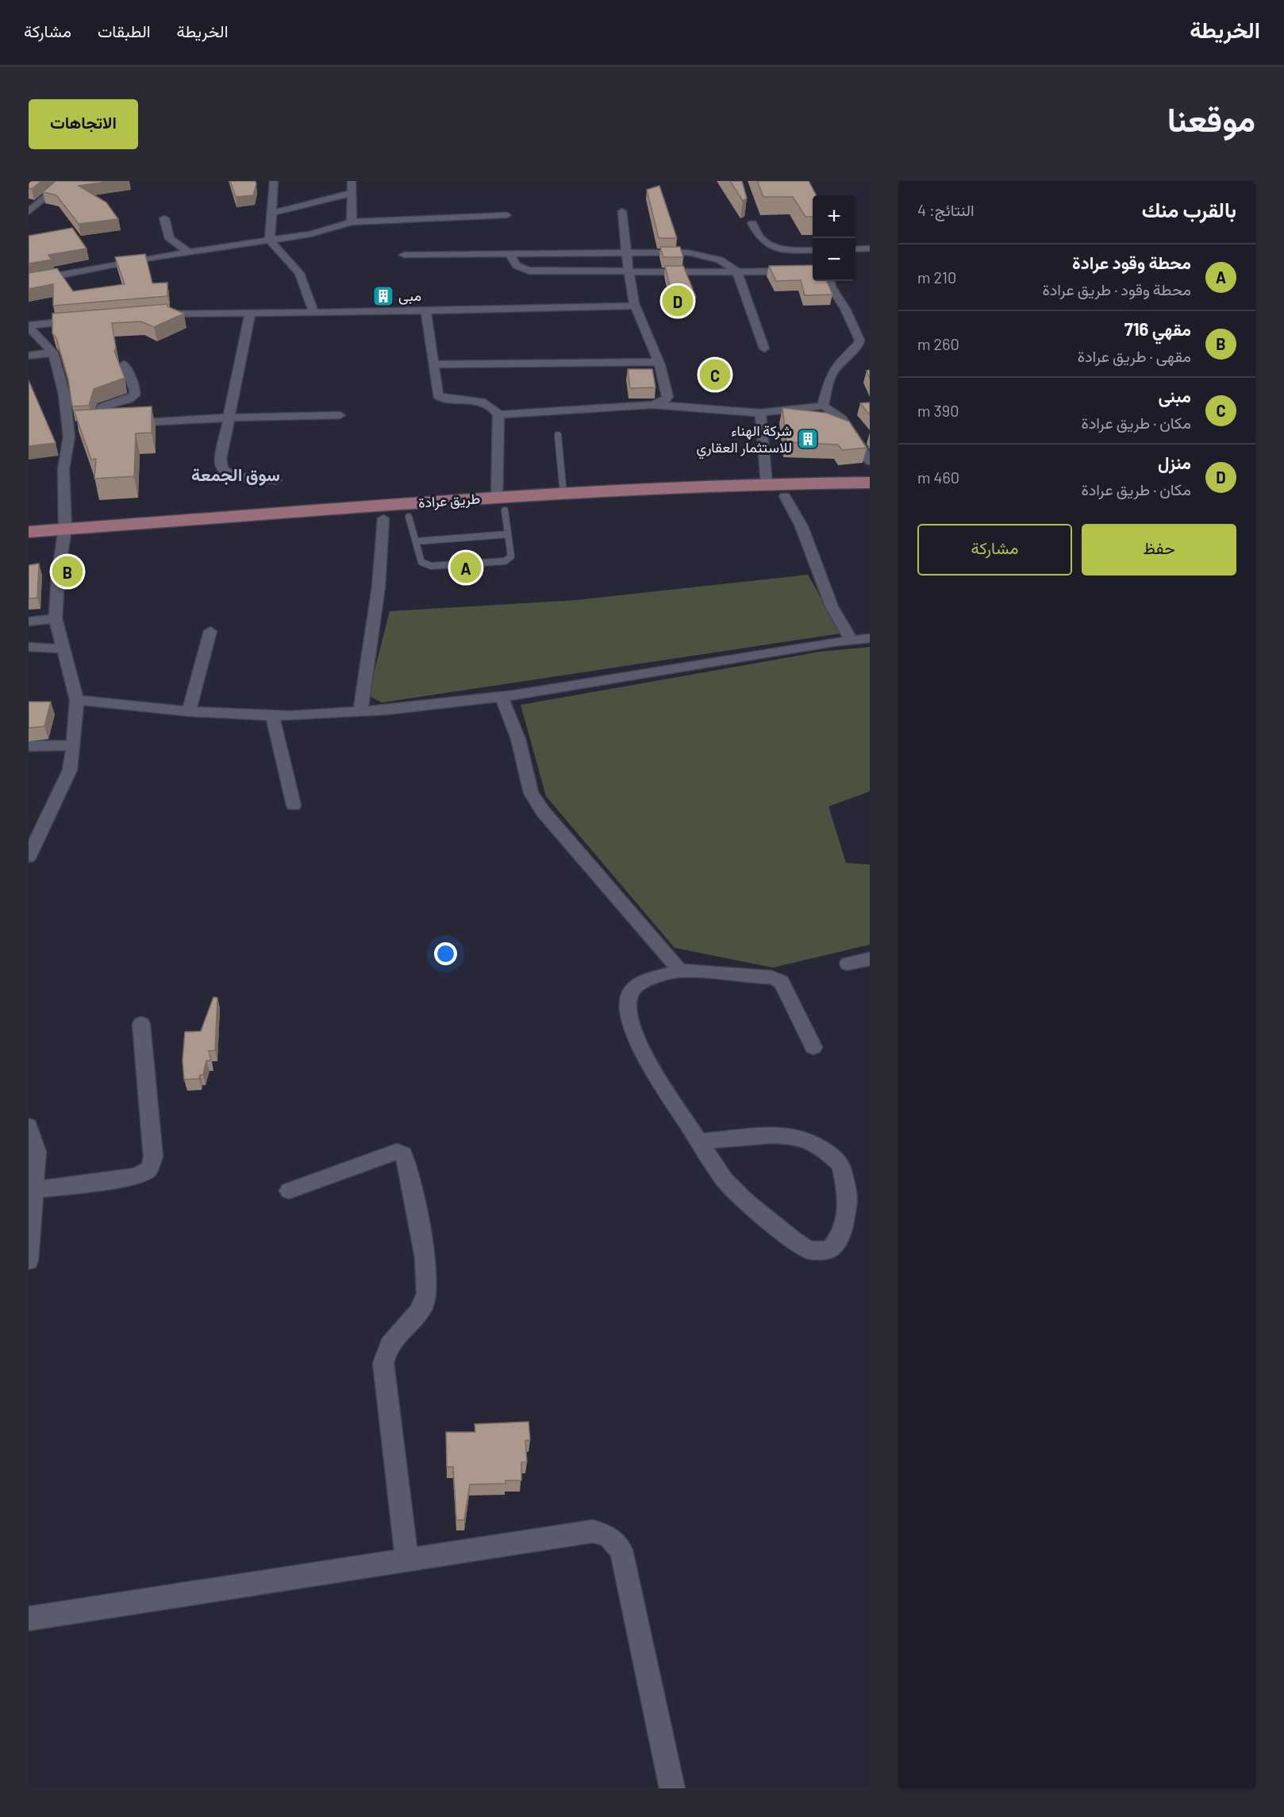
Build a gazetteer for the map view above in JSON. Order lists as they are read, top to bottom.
{
  "streets": {
    "main road": ["طريق عرادة"]
  },
  "districts": ["سوق الجمعة"],
  "places": {
    "building": ["مبى", "شركة الهناء للاستثمار العقاري"]
  },
  "page": {
    "header": "الخريطة",
    "nav": ["الخريطة", "الطبقات", "مشاركة"],
    "title": "موقعنا",
    "buttons": [
      "الاتجاهات",
      ["حفظ", "مشاركة"]
    ],
    "heading": ["بالقرب منك", "النتائج: 4"],
    "map_buttons": ["+", "−"],
    "list": [
      {
        "mark": "A",
        "name": "محطة وقود عرادة",
        "note": "محطة وقود · طريق عرادة",
        "value": "210 m"
      },
      {
        "mark": "B",
        "name": "مقهي 716",
        "note": "مقهى · طريق عرادة",
        "value": "260 m"
      },
      {
        "mark": "C",
        "name": "مبنى",
        "note": "مكان · طريق عرادة",
        "value": "390 m"
      },
      {
        "mark": "D",
        "name": "منزل",
        "note": "مكان · طريق عرادة",
        "value": "460 m"
      }
    ],
    "pins": [
      "D",
      "C",
      "A",
      "B"
    ]
  }
}
